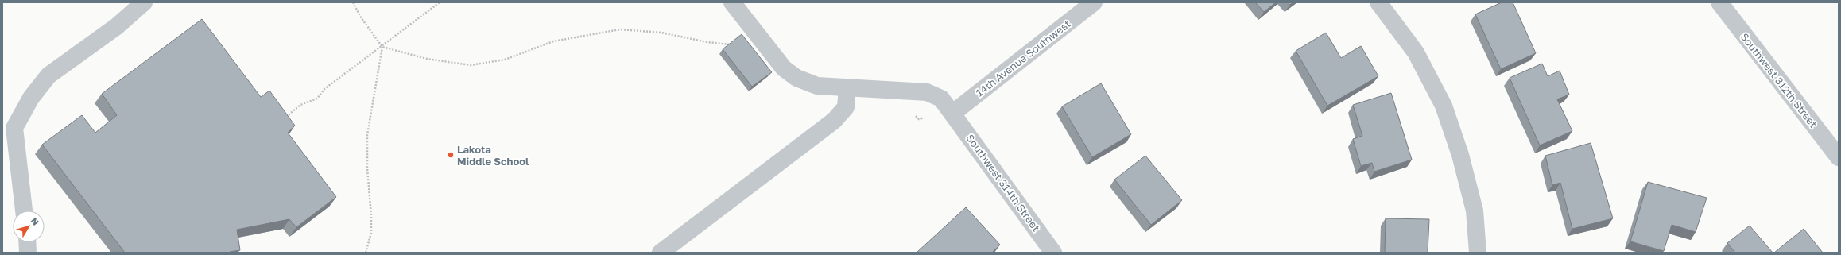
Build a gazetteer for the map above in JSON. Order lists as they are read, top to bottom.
{
  "streets": {
    "street": ["14th Avenue Southwest", "Southwest 312th Street", "Southwest 314th Street"]
  },
  "crossings": [
    ["14th Avenue Southwest", "Southwest 314th Street"]
  ],
  "places": ["Lakota Middle School"],
  "north": "top right"
}
